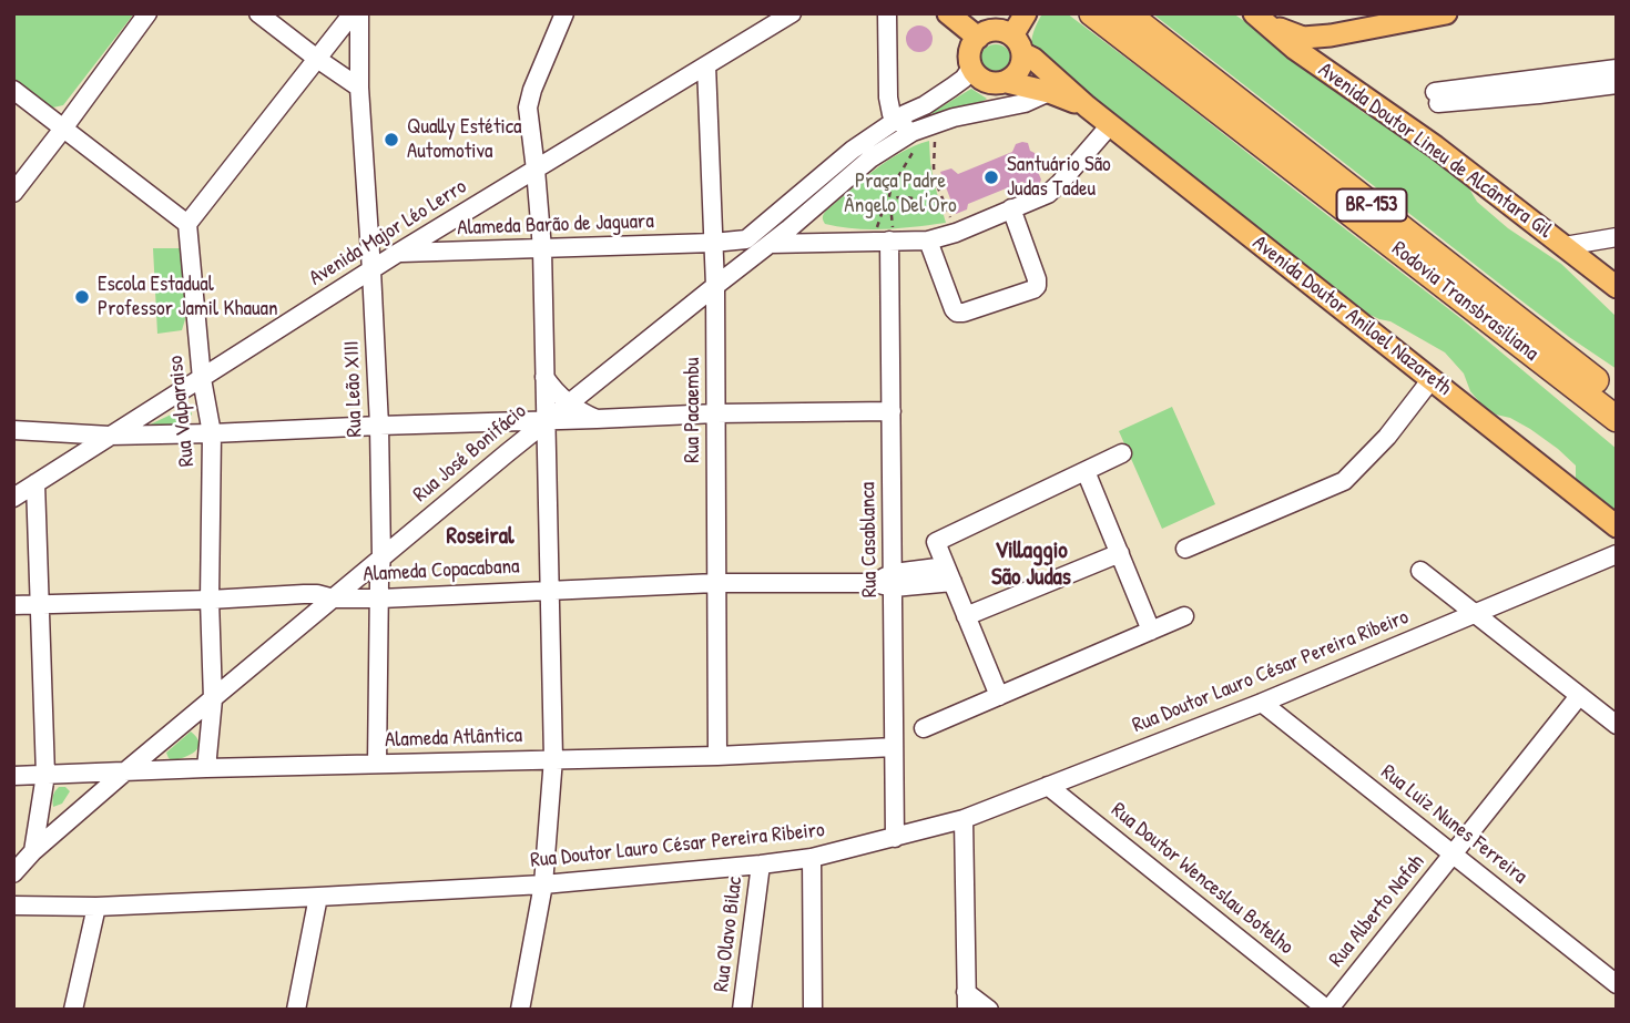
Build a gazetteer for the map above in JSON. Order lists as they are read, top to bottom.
{
  "streets": {
    "highway": ["BR-153", "Rodovia Transbrasiliana"],
    "main road": ["Avenida Doutor Lineu de Alcântara Gil", "Avenida Doutor Aniloel Nazareth"],
    "street": [
      "Alameda Barão de Jaguara",
      "Avenida Major Léo Lerro",
      "Rua Leão XIII",
      "Rua Pacaembu",
      "Rua Valparaiso",
      "Rua José Bonifácio",
      "Rua Casablanca",
      "Alameda Copacabana",
      "Rua Doutor Lauro César Pereira Ribeiro",
      "Alameda Atlântica",
      "Rua Luiz Nunes Ferreira",
      "Rua Doutor Wenceslau Botelho",
      "Rua Alberto Nafah",
      "Rua Olavo Bilac"
    ]
  },
  "crossings": [
    ["Alameda Barão de Jaguara", "Avenida Major Léo Lerro"],
    ["Alameda Barão de Jaguara", "Rua Pacaembu"],
    ["Avenida Major Léo Lerro", "Rua Leão XIII"],
    ["Avenida Major Léo Lerro", "Rua Pacaembu"],
    ["Avenida Major Léo Lerro", "Rua Valparaiso"],
    ["Avenida Doutor Aniloel Nazareth", "Rua José Bonifácio"],
    ["Rua Leão XIII", "Rua José Bonifácio"],
    ["Rua Leão XIII", "Alameda Copacabana"],
    ["Rua Leão XIII", "Alameda Atlântica"],
    ["Rua Pacaembu", "Rua José Bonifácio"],
    ["Rua Pacaembu", "Alameda Copacabana"],
    ["Rua Pacaembu", "Alameda Atlântica"],
    ["Rua Valparaiso", "Rua José Bonifácio"],
    ["Rua Valparaiso", "Alameda Copacabana"],
    ["Rua Valparaiso", "Alameda Atlântica"],
    ["Rua José Bonifácio", "Alameda Copacabana"],
    ["Rua José Bonifácio", "Alameda Atlântica"],
    ["Rua Casablanca", "Alameda Copacabana"],
    ["Rua Casablanca", "Rua Doutor Lauro César Pereira Ribeiro"],
    ["Rua Casablanca", "Alameda Atlântica"],
    ["Rua Doutor Lauro César Pereira Ribeiro", "Rua Luiz Nunes Ferreira"],
    ["Rua Doutor Lauro César Pereira Ribeiro", "Rua Doutor Wenceslau Botelho"],
    ["Rua Doutor Lauro César Pereira Ribeiro", "Rua Olavo Bilac"],
    ["Rua Luiz Nunes Ferreira", "Rua Alberto Nafah"],
    ["Rua Doutor Wenceslau Botelho", "Rua Alberto Nafah"]
  ],
  "districts": ["Roseiral", "Villaggio São Judas"],
  "parks": ["Praça Padre Ângelo Del'Oro"],
  "places": ["Qually Estética Automotiva", "Santuário São Judas Tadeu", "Escola Estadual Professor Jamil Khauan"]
}
